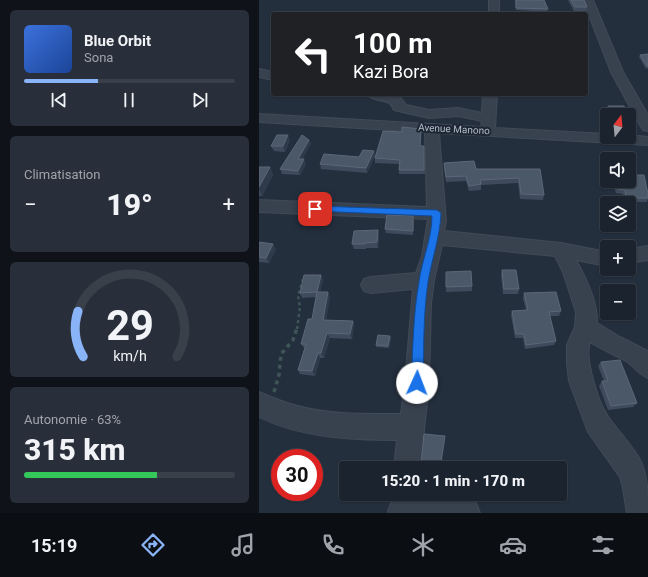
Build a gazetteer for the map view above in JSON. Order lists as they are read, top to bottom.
{
  "streets": {
    "street": ["Avenue Manono"]
  },
  "north": "top",
  "page": {
    "turn": ["100 m", "Kazi Bora"],
    "song": ["Blue Orbit", "Sona"],
    "map_buttons": ["+", "−"],
    "tile": [
      "Climatisation",
      ["Autonomie · 63%", "315 km"]
    ],
    "heat": ["−", "19°", "+"],
    "limit": "30",
    "trip": "15:20 · 1 min · 170 m",
    "tabs": "15:19",
    "gauge": ["29", "km/h"]
  }
}
